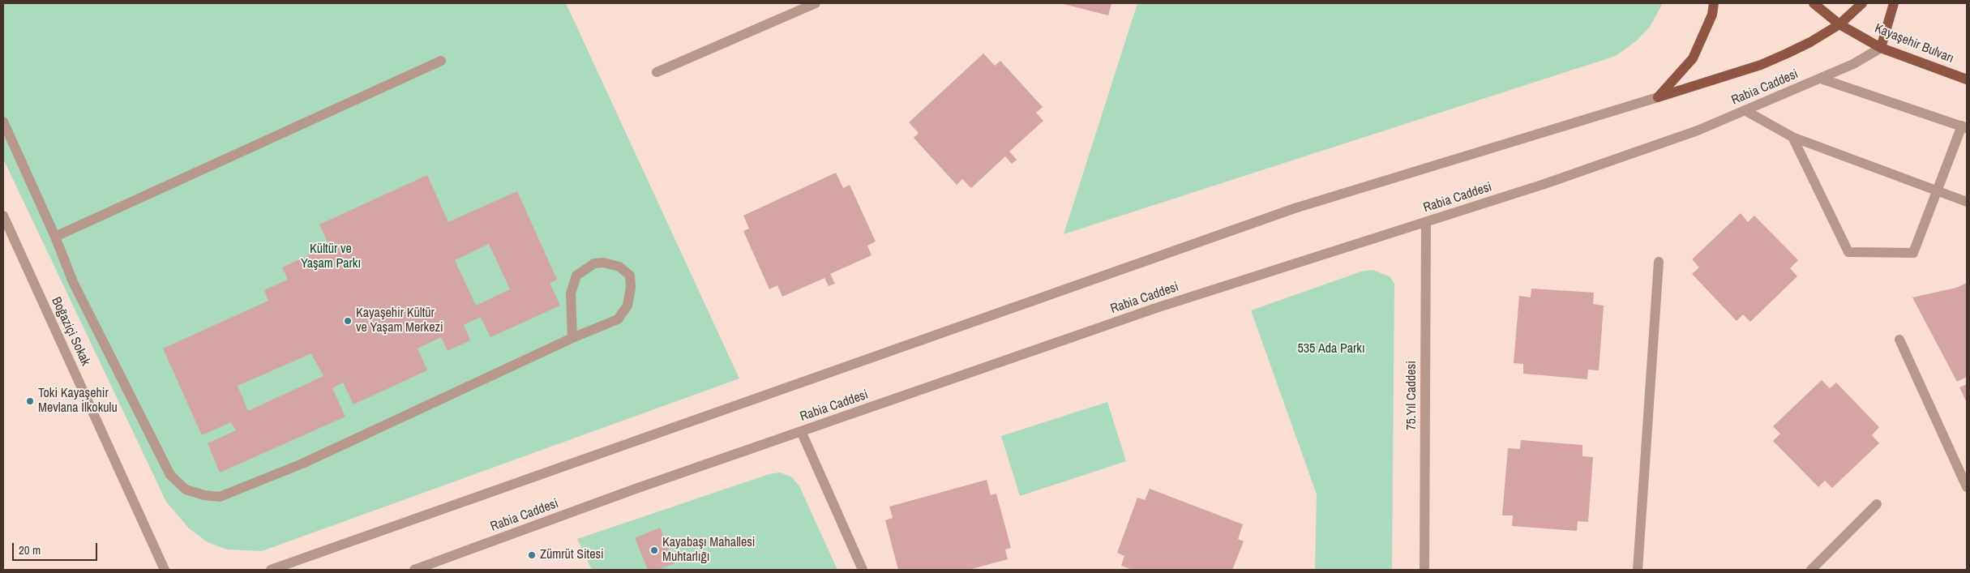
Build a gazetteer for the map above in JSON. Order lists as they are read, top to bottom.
{
  "streets": {
    "main road": ["Kayaşehir Bulvarı"],
    "street": ["Rabia Caddesi", "Boğaziçi Sokak", "75.Yıl Caddesi"]
  },
  "crossings": [
    ["Kayaşehir Bulvarı", "Rabia Caddesi"],
    ["Rabia Caddesi", "75.Yıl Caddesi"]
  ],
  "parks": ["Kültür ve Yaşam Parkı", "535 Ada Parkı"],
  "places": [
    "Kayaşehir Kültür ve Yaşam Merkezi",
    "Toki Kayaşehir Mevlana İlkokulu",
    "Kayabaşı Mahallesi Muhtarlığı",
    "Zümrüt Sitesi"
  ],
  "scale_bar": "20 m"
}
